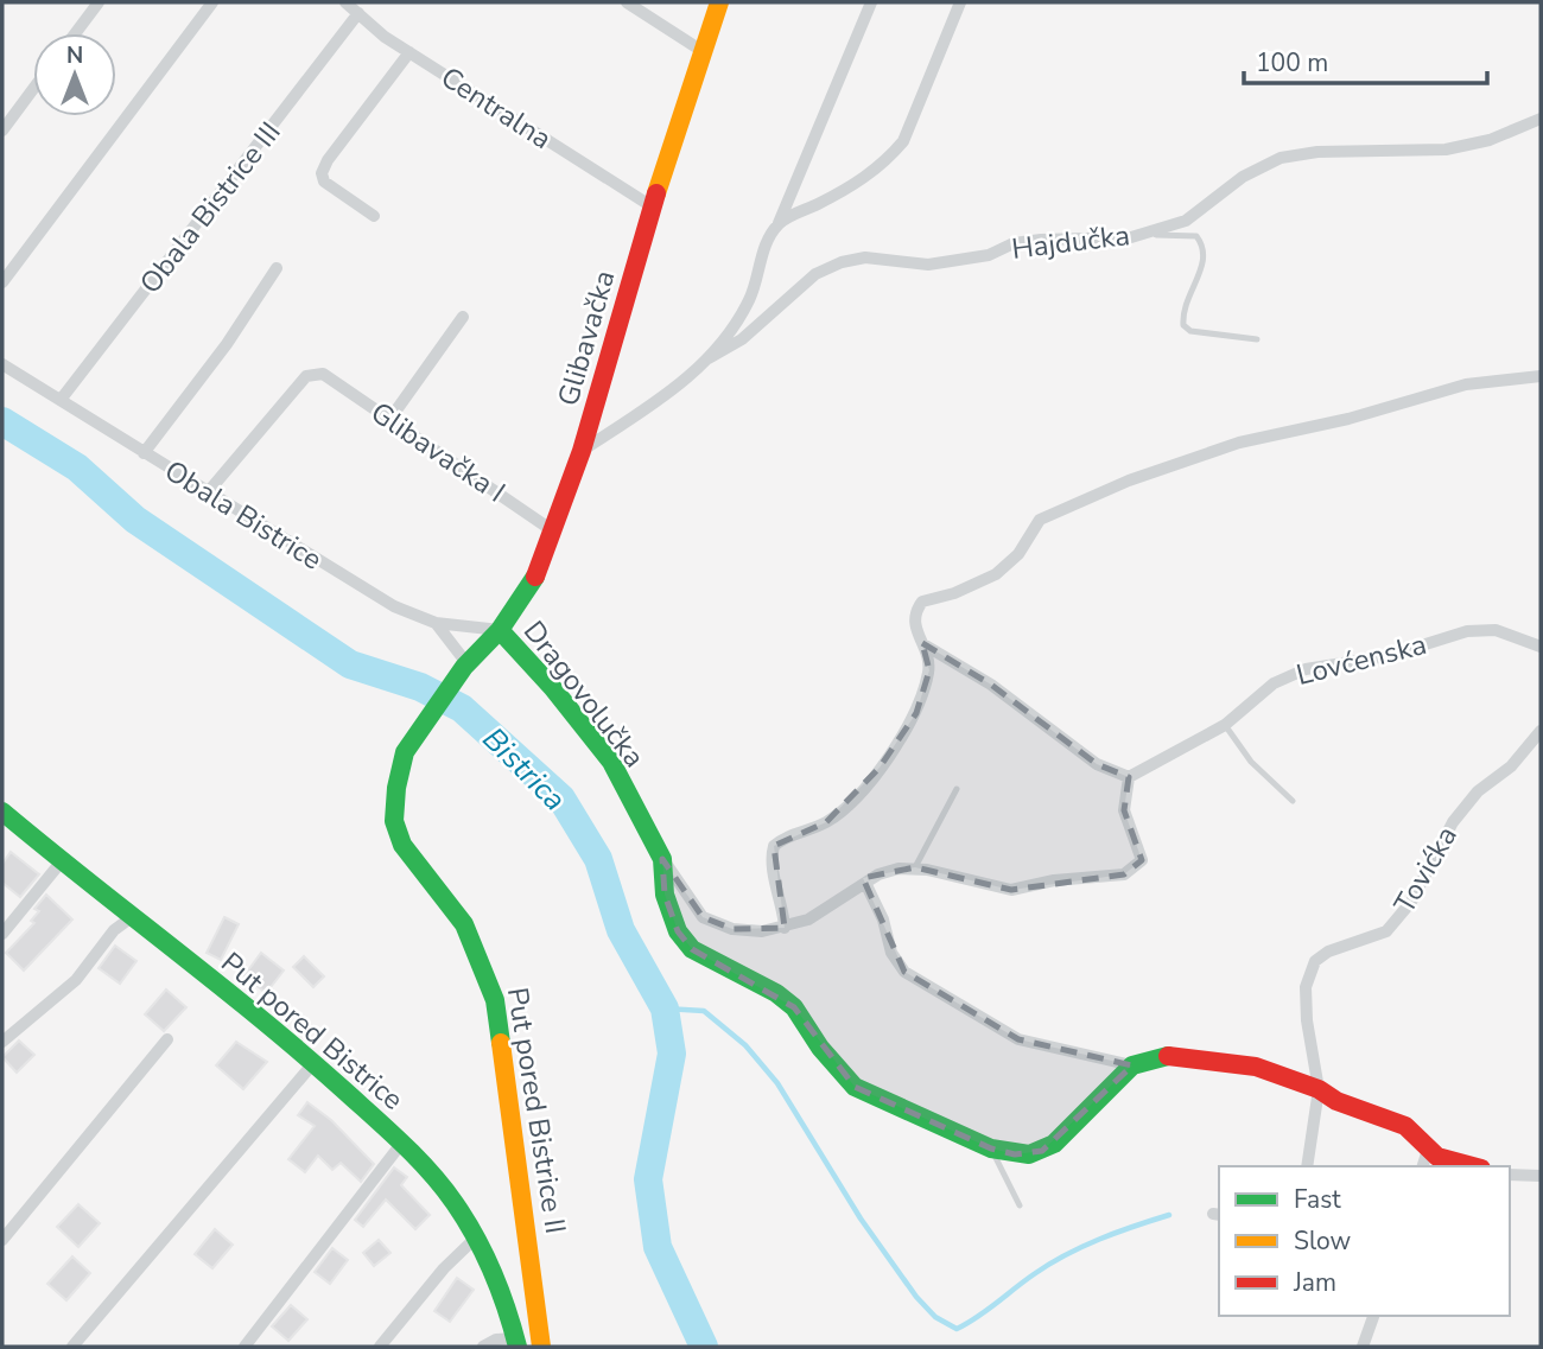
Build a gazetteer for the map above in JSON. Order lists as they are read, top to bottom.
{
  "streets": {
    "street": [
      "Centralna",
      "Obala Bistrice III",
      "Hajdučka",
      "Glibavačka",
      "Glibavačka I",
      "Obala Bistrice",
      "Lovćenska",
      "Dragovolučka",
      "Tovićka",
      "Put pored Bistrice",
      "Put pored Bistrice II"
    ]
  },
  "crossings": [
    ["Centralna", "Obala Bistrice III"],
    ["Centralna", "Glibavačka"],
    ["Obala Bistrice III", "Obala Bistrice"],
    ["Glibavačka", "Glibavačka I"],
    ["Glibavačka", "Obala Bistrice"],
    ["Glibavačka", "Dragovolučka"],
    ["Glibavačka", "Put pored Bistrice II"],
    ["Glibavačka I", "Obala Bistrice"],
    ["Obala Bistrice", "Dragovolučka"]
  ],
  "water": ["Bistrica"],
  "legend": ["Fast", "Slow", "Jam"],
  "scale_bar": "100 m",
  "north": "top"
}
